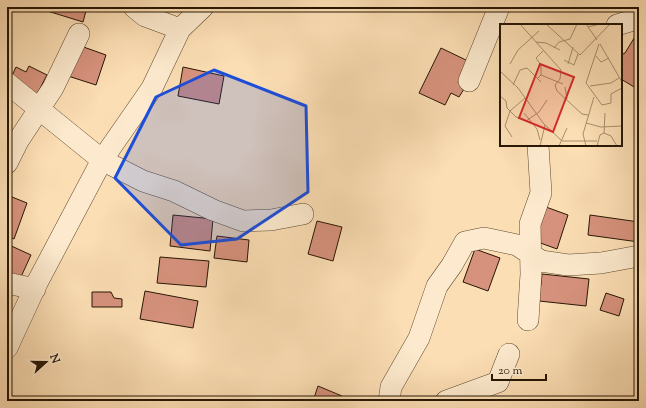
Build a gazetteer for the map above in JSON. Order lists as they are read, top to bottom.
{
  "scale_bar": "20 m",
  "north": "right"
}
